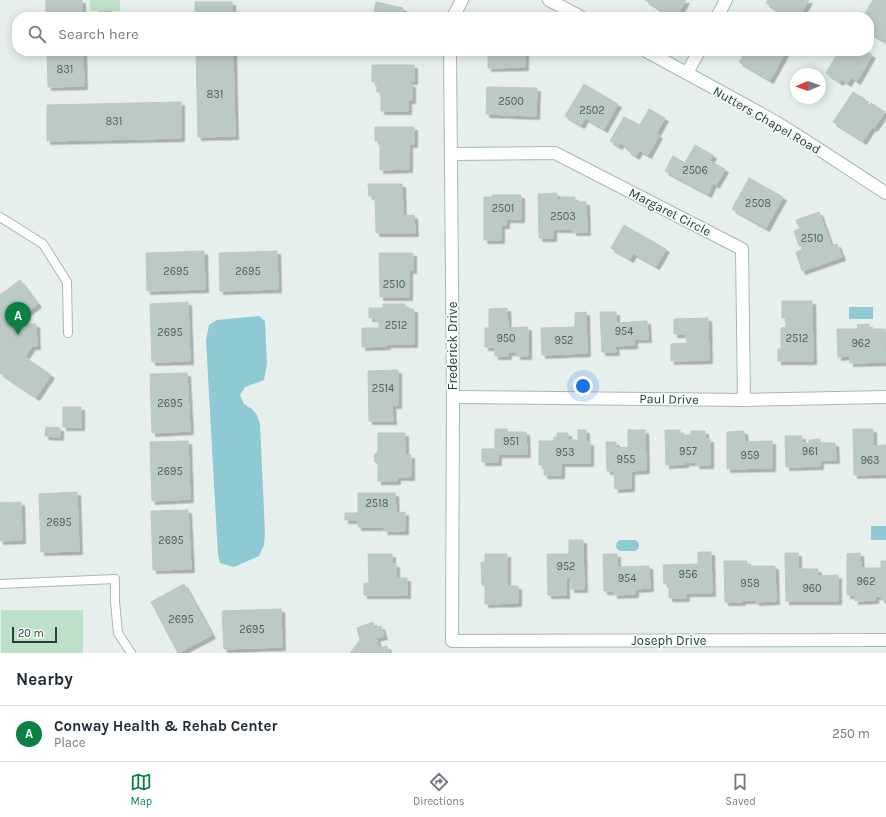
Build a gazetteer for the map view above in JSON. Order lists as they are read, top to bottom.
{
  "streets": {
    "street": [
      "Nutters Chapel Road",
      "Margaret Circle",
      "Frederick Drive",
      "Paul Drive",
      "Joseph Drive"
    ]
  },
  "crossings": [
    ["Margaret Circle", "Frederick Drive"],
    ["Margaret Circle", "Paul Drive"],
    ["Frederick Drive", "Paul Drive"],
    ["Frederick Drive", "Joseph Drive"]
  ],
  "house_numbers": [
    "831",
    "831",
    "2500",
    "2502",
    "831",
    "2506",
    "2508",
    "2501",
    "2503",
    "2510",
    "2695",
    "2695",
    "2510",
    "2512",
    "954",
    "2695",
    "950",
    "2512",
    "952",
    "962",
    "2514",
    "2695",
    "951",
    "957",
    "961",
    "953",
    "959",
    "955",
    "963",
    "2695",
    "2518",
    "2695",
    "2695",
    "952",
    "956",
    "954",
    "962",
    "958",
    "960",
    "2695",
    "2695"
  ],
  "scale_bar": "20 m",
  "north": "left",
  "page": {
    "search": "Search here",
    "pins": "A",
    "scale": "20 m",
    "heading": "Nearby",
    "list": [
      {
        "mark": "A",
        "name": "Conway Health & Rehab Center",
        "note": "Place",
        "value": "250 m"
      }
    ],
    "nav": ["Map", "Directions", "Saved"]
  }
}
